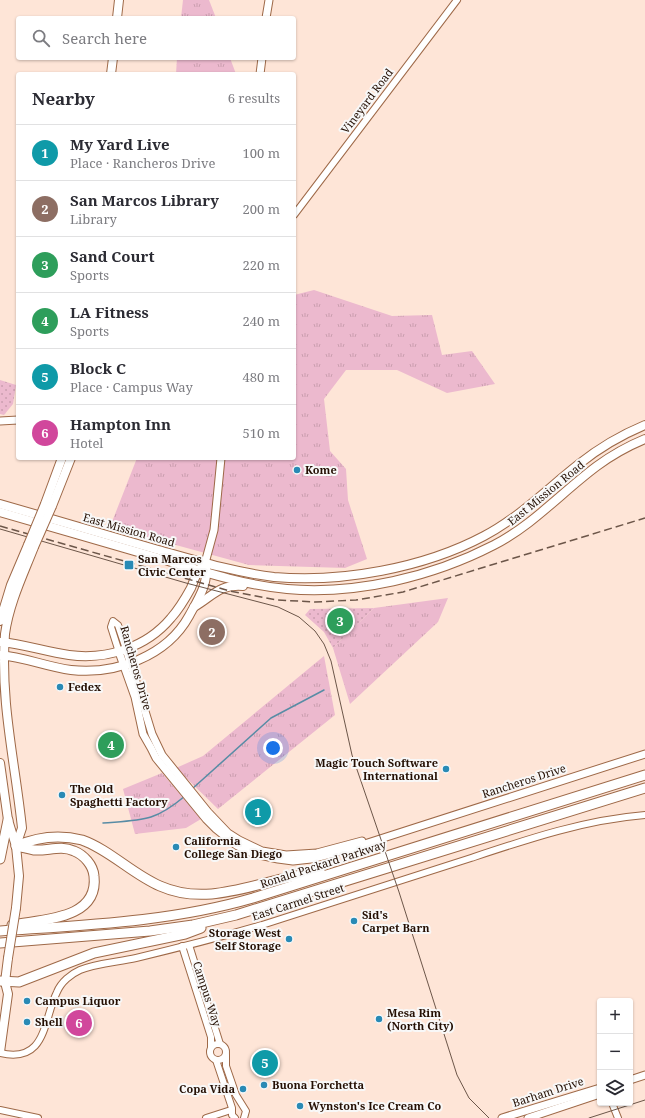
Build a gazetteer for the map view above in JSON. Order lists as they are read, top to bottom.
{
  "streets": {
    "highway": ["Ronald Packard Parkway"],
    "main road": ["East Mission Road", "Rancheros Drive", "Barham Drive"],
    "street": ["Vineyard Road", "East Carmel Street", "Campus Way"]
  },
  "crossings": [
    ["East Carmel Street", "Campus Way"]
  ],
  "places": {
    "other": [
      "Kome",
      "Fedex",
      "Magic Touch Software International",
      "The Old Spaghetti Factory",
      "California College San Diego",
      "Sid's Carpet Barn",
      "Storage West Self Storage",
      "Campus Liquor",
      "Mesa Rim (North City)",
      "Shell",
      "Buona Forchetta",
      "Copa Vida",
      "Wynston's Ice Cream Co"
    ],
    "transit": ["San Marcos Civic Center"]
  },
  "page": {
    "search": "Search here",
    "heading": ["Nearby", "6 results"],
    "list": [
      {
        "mark": "1",
        "name": "My Yard Live",
        "note": "Place · Rancheros Drive",
        "value": "100 m"
      },
      {
        "mark": "2",
        "name": "San Marcos Library",
        "note": "Library",
        "value": "200 m"
      },
      {
        "mark": "3",
        "name": "Sand Court",
        "note": "Sports",
        "value": "220 m"
      },
      {
        "mark": "4",
        "name": "LA Fitness",
        "note": "Sports",
        "value": "240 m"
      },
      {
        "mark": "5",
        "name": "Block C",
        "note": "Place · Campus Way",
        "value": "480 m"
      },
      {
        "mark": "6",
        "name": "Hampton Inn",
        "note": "Hotel",
        "value": "510 m"
      }
    ],
    "pins": [
      "3",
      "2",
      "4",
      "1",
      "6",
      "5"
    ],
    "map_buttons": ["+", "−"]
  }
}
